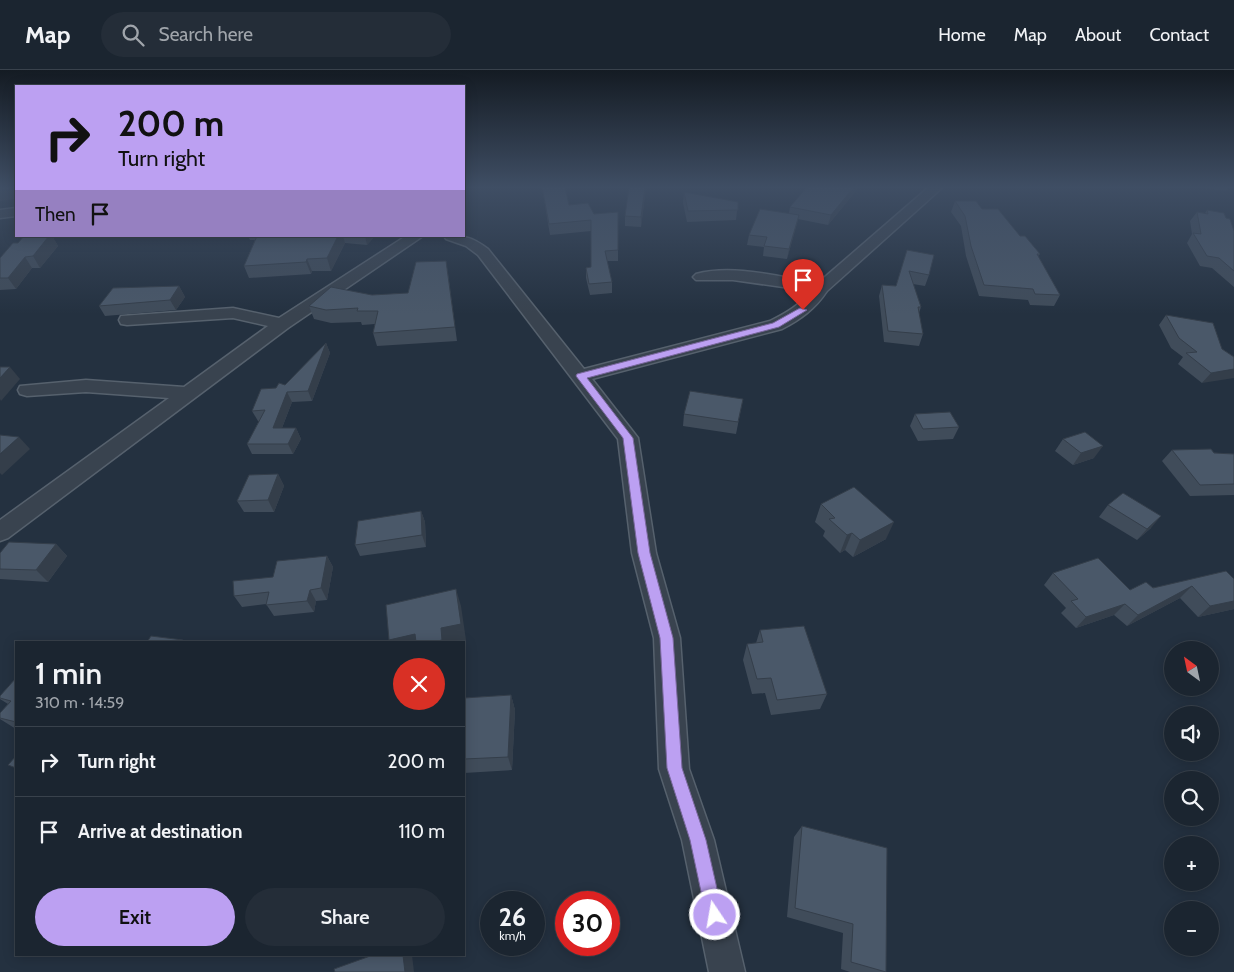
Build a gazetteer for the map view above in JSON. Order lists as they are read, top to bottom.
{
  "north": "top left",
  "page": {
    "header": "Map",
    "search": "Search here",
    "nav": [
      "Home",
      "Map",
      "About",
      "Contact"
    ],
    "turn": ["200 m", "Turn right"],
    "then": "Then",
    "map_buttons": ["+", "−"],
    "heading": ["1 min", "310 m · 14:59"],
    "list": [
      {
        "name": "Turn right",
        "value": "200 m"
      },
      {
        "name": "Arrive at destination",
        "value": "110 m"
      }
    ],
    "buttons": ["Exit", "Share"],
    "speed": "26 km/h",
    "limit": "30"
  }
}
